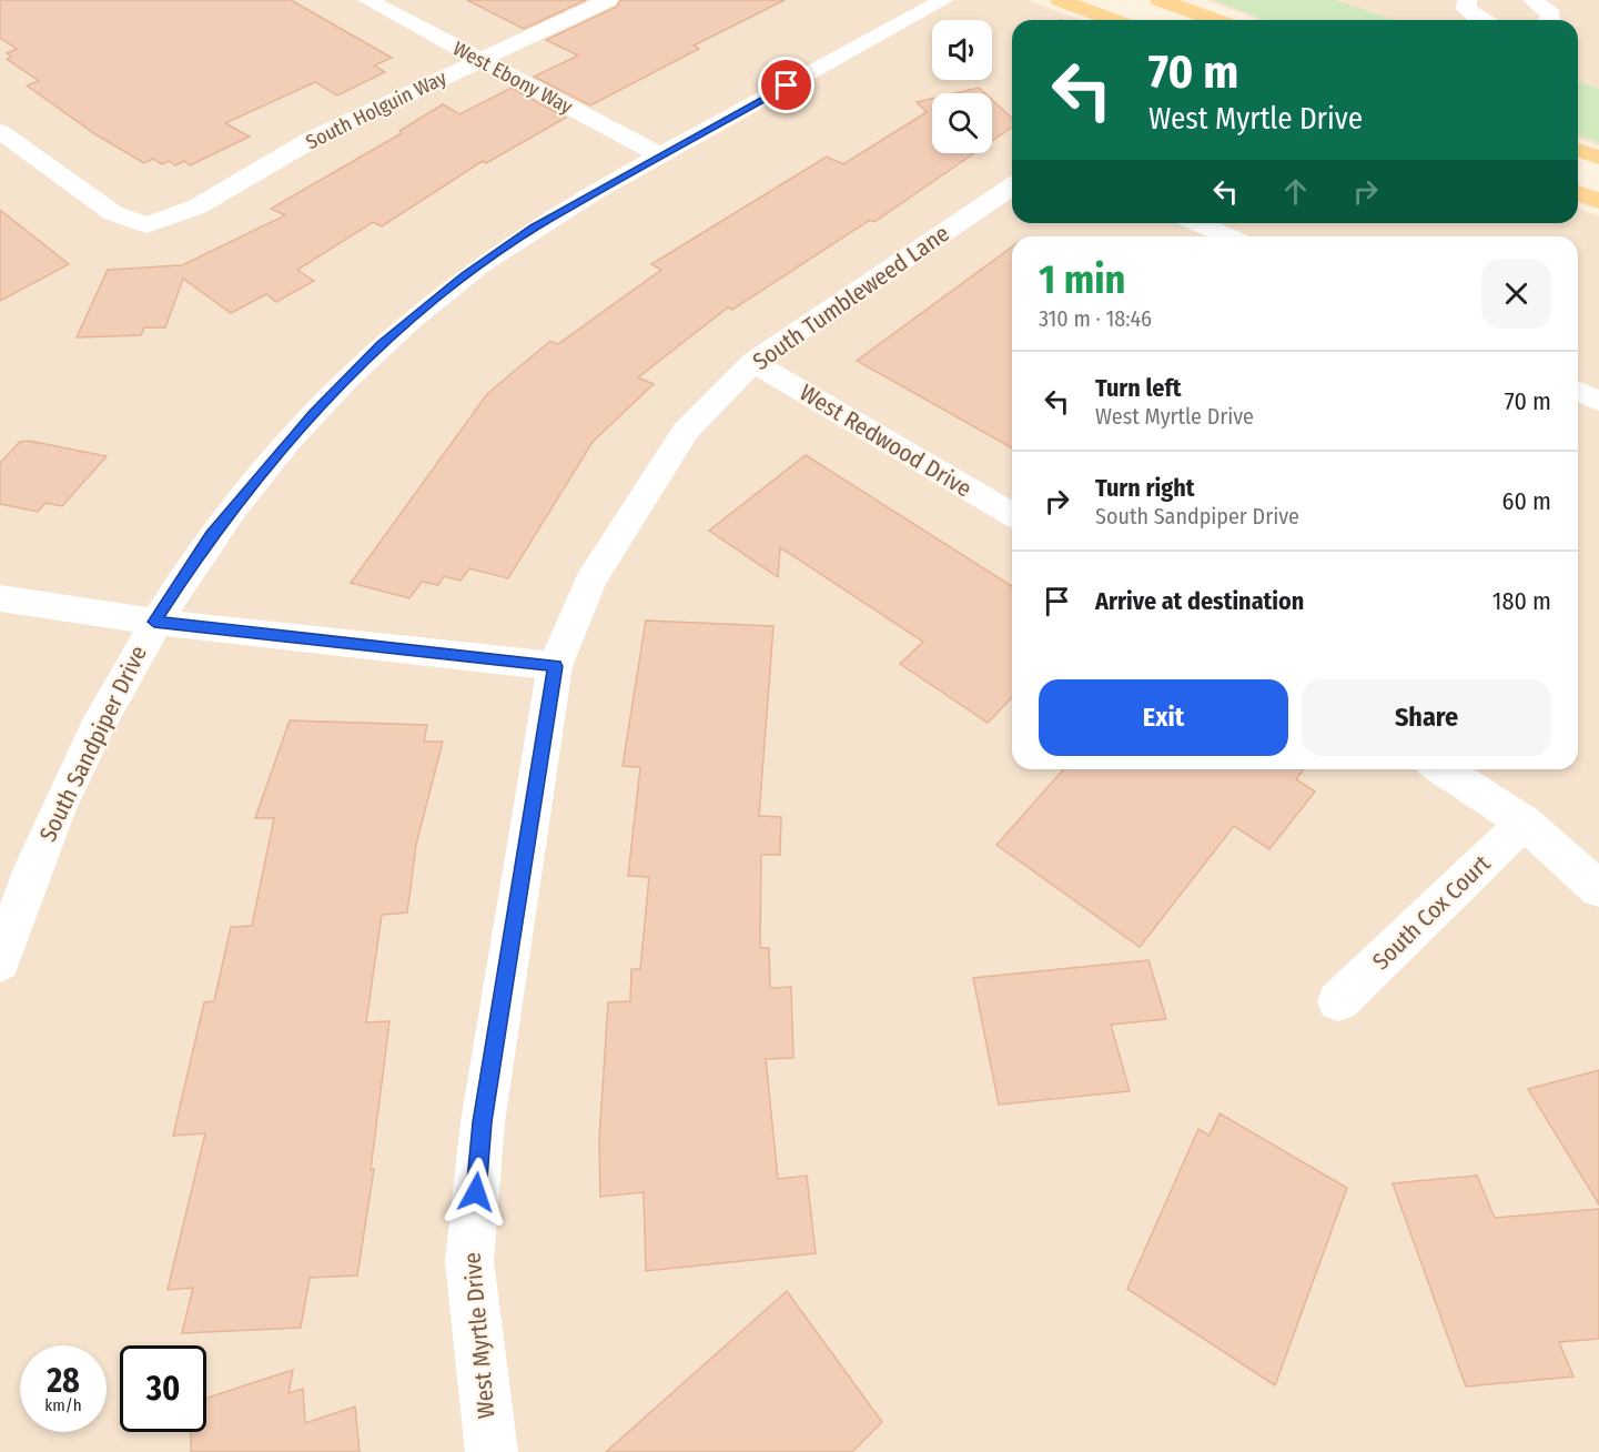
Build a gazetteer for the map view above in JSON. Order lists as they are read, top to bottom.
{
  "streets": {
    "street": [
      "West Ebony Way",
      "South Holguin Way",
      "South Tumbleweed Lane",
      "West Redwood Drive",
      "South Sandpiper Drive",
      "South Cox Court",
      "West Myrtle Drive"
    ]
  },
  "crossings": [
    ["West Ebony Way", "South Holguin Way"],
    ["West Ebony Way", "South Sandpiper Drive"],
    ["South Tumbleweed Lane", "West Redwood Drive"],
    ["South Tumbleweed Lane", "West Myrtle Drive"]
  ],
  "page": {
    "turn": ["70 m", "West Myrtle Drive"],
    "heading": ["1 min", "310 m · 18:46"],
    "list": [
      {
        "name": "Turn left",
        "note": "West Myrtle Drive",
        "value": "70 m"
      },
      {
        "name": "Turn right",
        "note": "South Sandpiper Drive",
        "value": "60 m"
      },
      {
        "name": "Arrive at destination",
        "value": "180 m"
      }
    ],
    "buttons": ["Exit", "Share"],
    "speed": "28 km/h",
    "limit": "30"
  }
}
